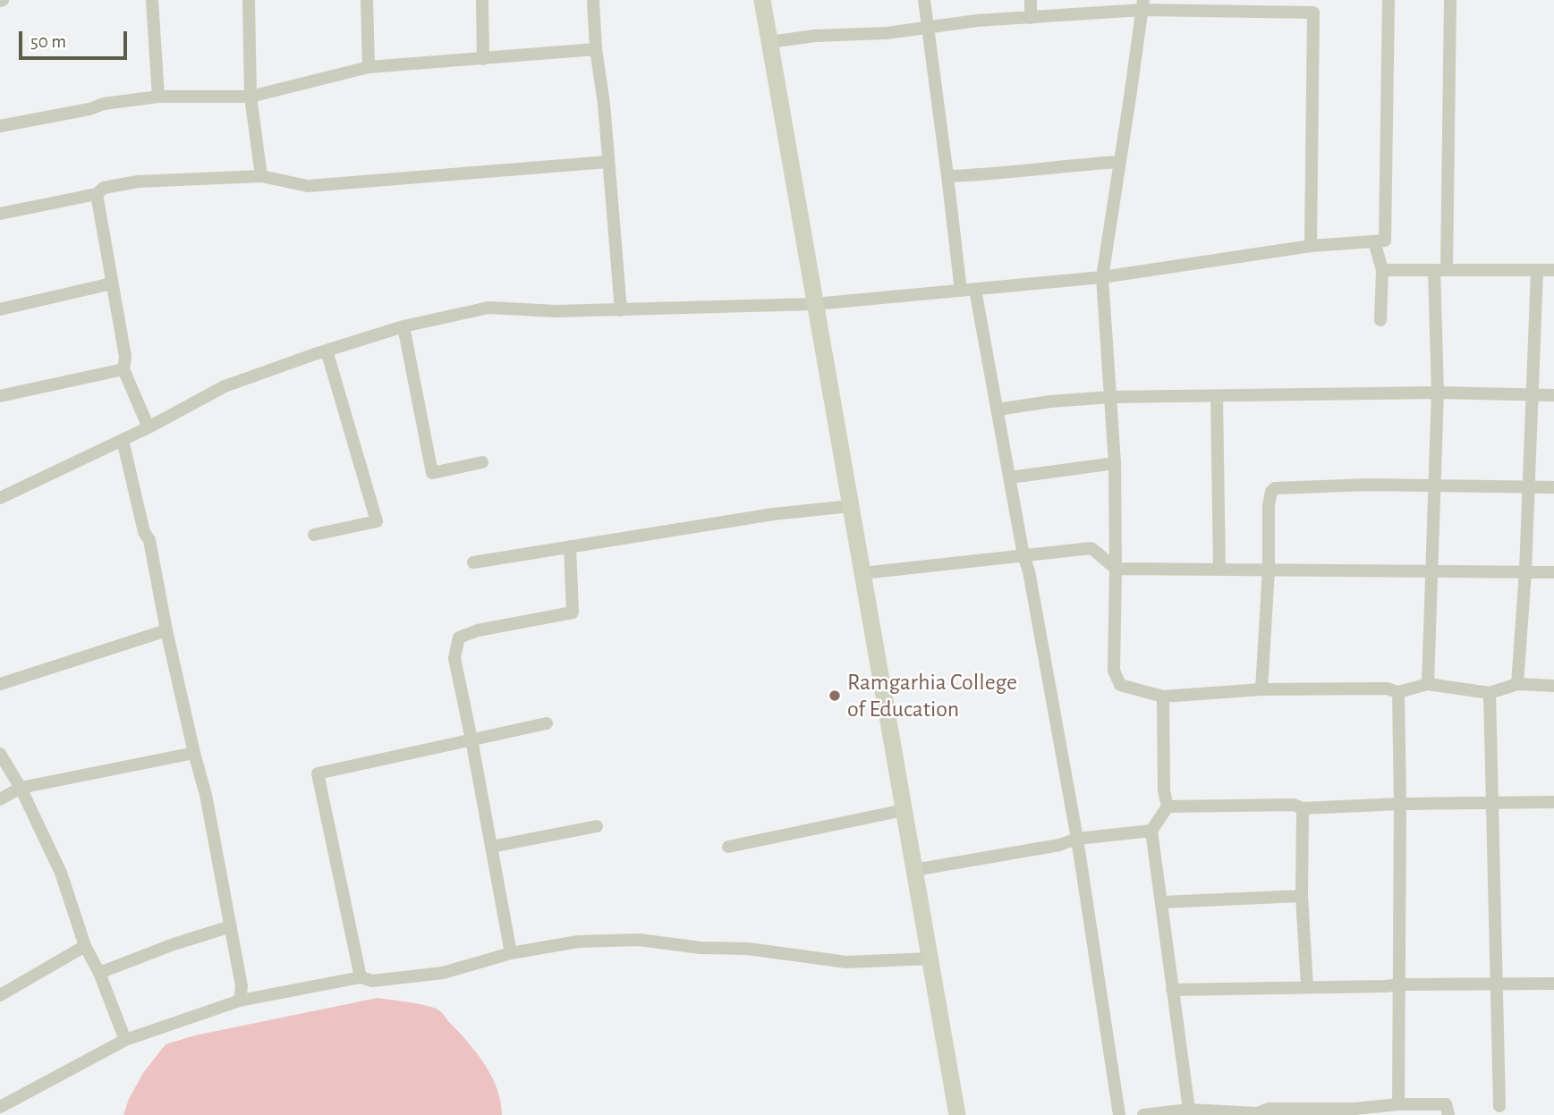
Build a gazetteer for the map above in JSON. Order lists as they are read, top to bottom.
{
  "places": ["Ramgarhia College of Education"],
  "scale_bar": "50 m"
}
